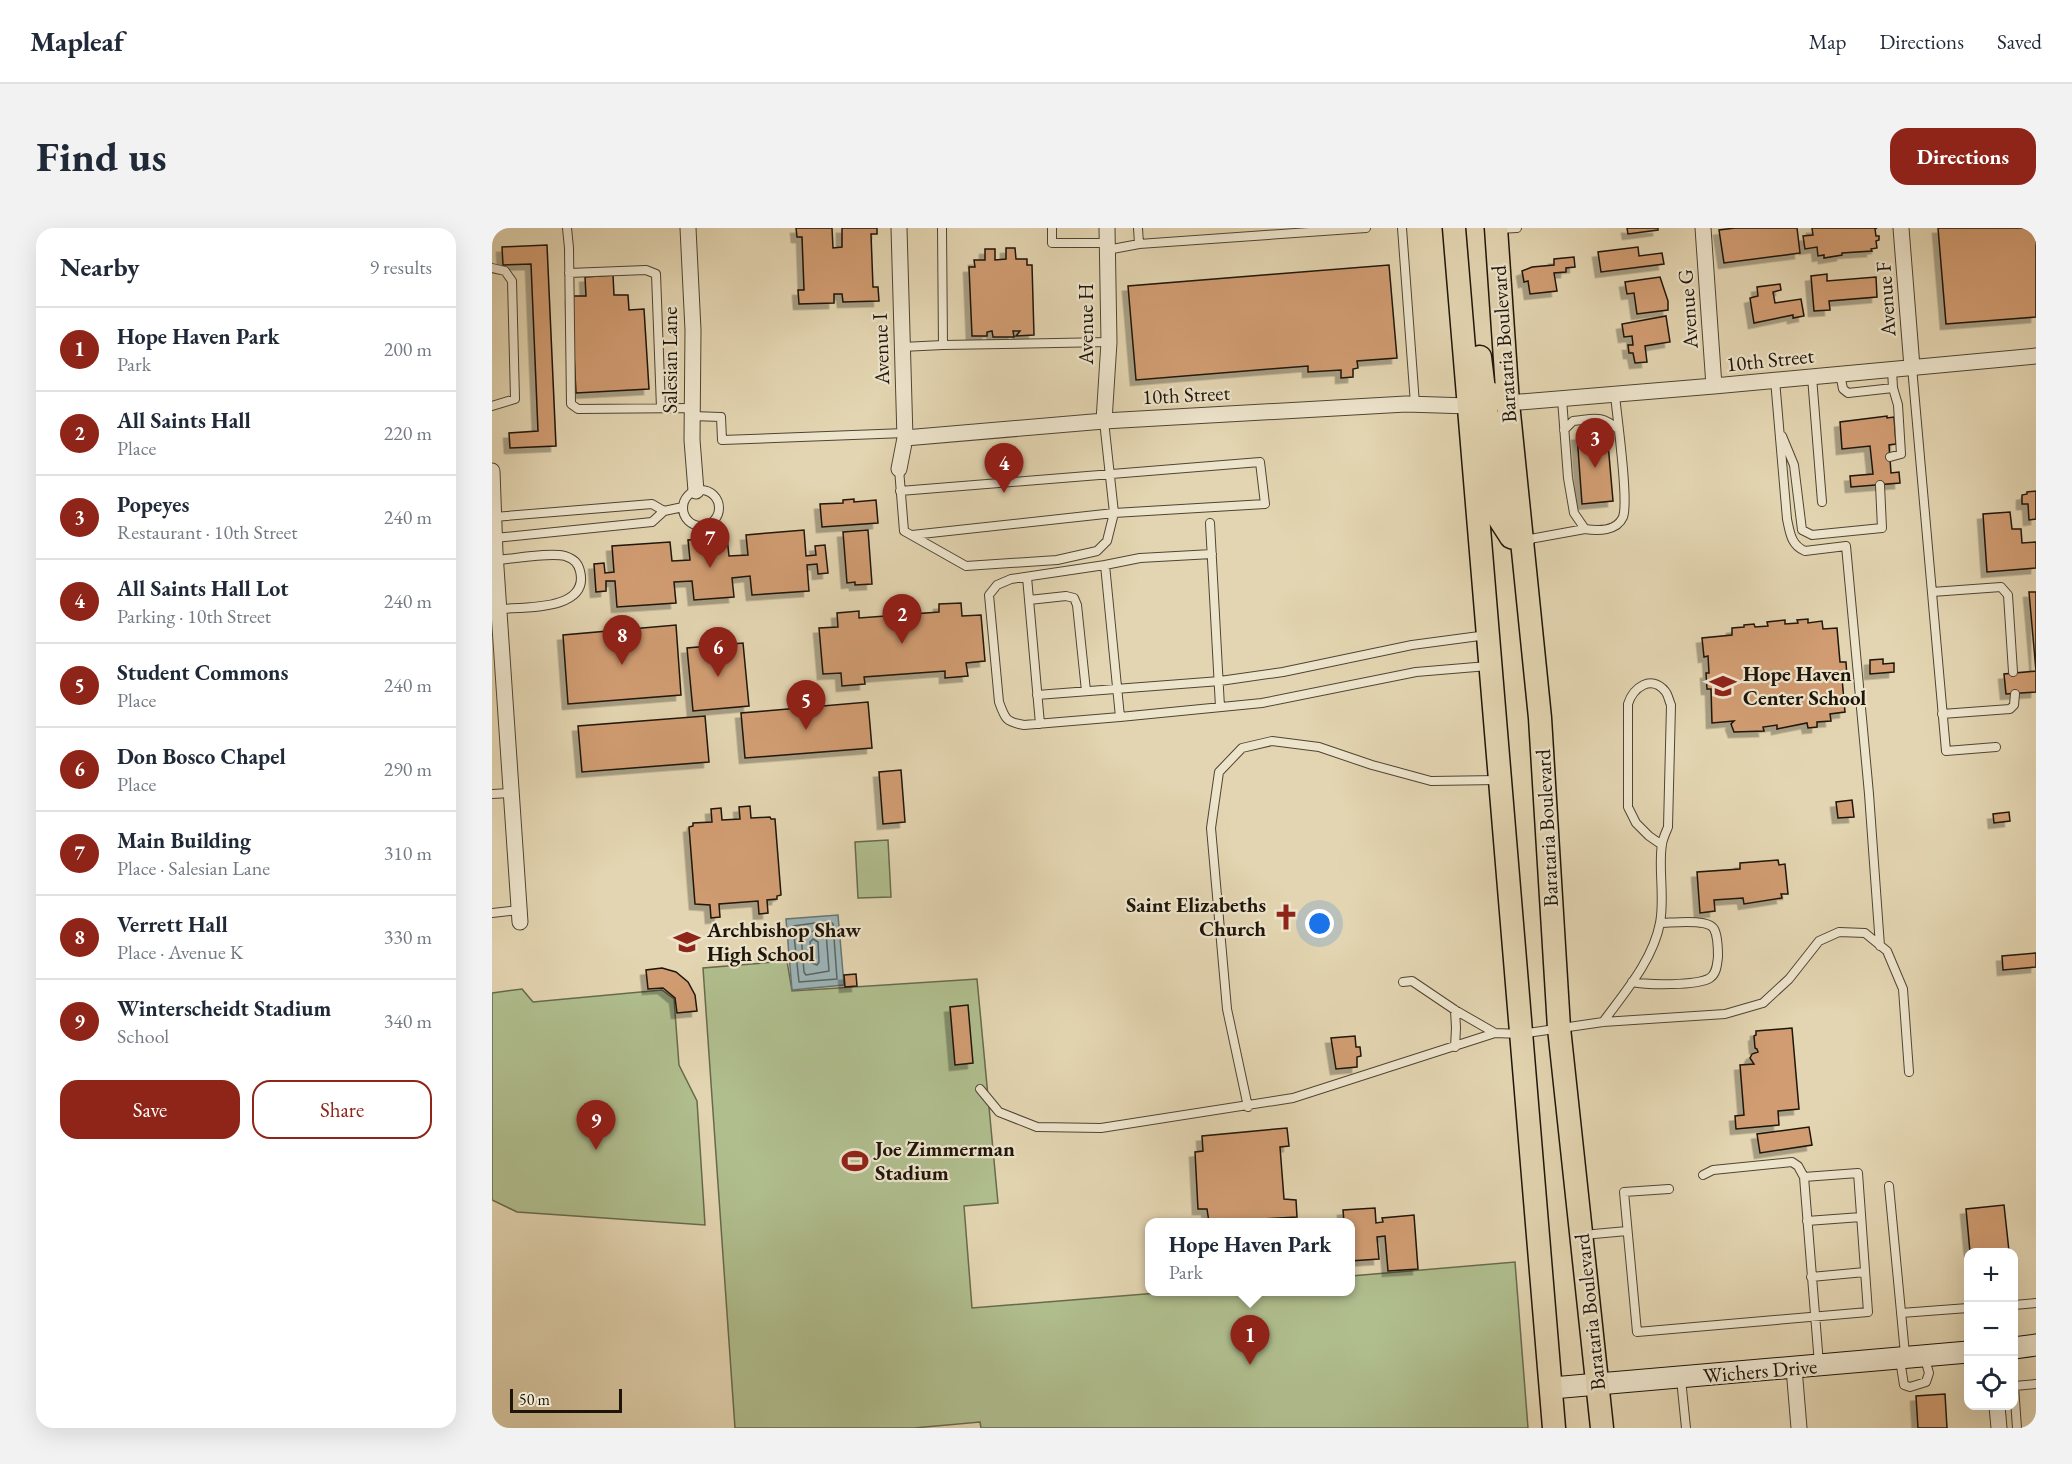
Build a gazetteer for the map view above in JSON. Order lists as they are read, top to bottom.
{
  "streets": {
    "main road": ["Barataria Boulevard"],
    "street": [
      "Avenue F",
      "Avenue G",
      "Avenue H",
      "Avenue I",
      "Salesian Lane",
      "10th Street",
      "Wichers Drive"
    ]
  },
  "crossings": [
    ["Avenue F", "10th Street"],
    ["Avenue G", "10th Street"],
    ["Avenue H", "10th Street"],
    ["Barataria Boulevard", "10th Street"],
    ["Barataria Boulevard", "Wichers Drive"],
    ["Avenue I", "10th Street"]
  ],
  "places": {
    "school or university": ["Hope Haven Center School", "Archbishop Shaw High School"],
    "church": ["Saint Elizabeths Church"],
    "sports": ["Joe Zimmerman Stadium"]
  },
  "scale_bar": "50 m",
  "page": {
    "header": "Mapleaf",
    "nav": ["Map", "Directions", "Saved"],
    "buttons": [
      "Directions",
      ["Save", "Share"]
    ],
    "title": "Find us",
    "heading": ["Nearby", "9 results"],
    "list": [
      {
        "mark": "1",
        "name": "Hope Haven Park",
        "note": "Park",
        "value": "200 m"
      },
      {
        "mark": "2",
        "name": "All Saints Hall",
        "note": "Place",
        "value": "220 m"
      },
      {
        "mark": "3",
        "name": "Popeyes",
        "note": "Restaurant · 10th Street",
        "value": "240 m"
      },
      {
        "mark": "4",
        "name": "All Saints Hall Lot",
        "note": "Parking · 10th Street",
        "value": "240 m"
      },
      {
        "mark": "5",
        "name": "Student Commons",
        "note": "Place",
        "value": "240 m"
      },
      {
        "mark": "6",
        "name": "Don Bosco Chapel",
        "note": "Place",
        "value": "290 m"
      },
      {
        "mark": "7",
        "name": "Main Building",
        "note": "Place · Salesian Lane",
        "value": "310 m"
      },
      {
        "mark": "8",
        "name": "Verrett Hall",
        "note": "Place · Avenue K",
        "value": "330 m"
      },
      {
        "mark": "9",
        "name": "Winterscheidt Stadium",
        "note": "School",
        "value": "340 m"
      }
    ],
    "pins": [
      "3",
      "4",
      "7",
      "2",
      "8",
      "6",
      "5",
      "9",
      "1"
    ],
    "popup": ["Hope Haven Park", "Park"],
    "map_buttons": ["+", "−"],
    "scale": "50 m"
  }
}
